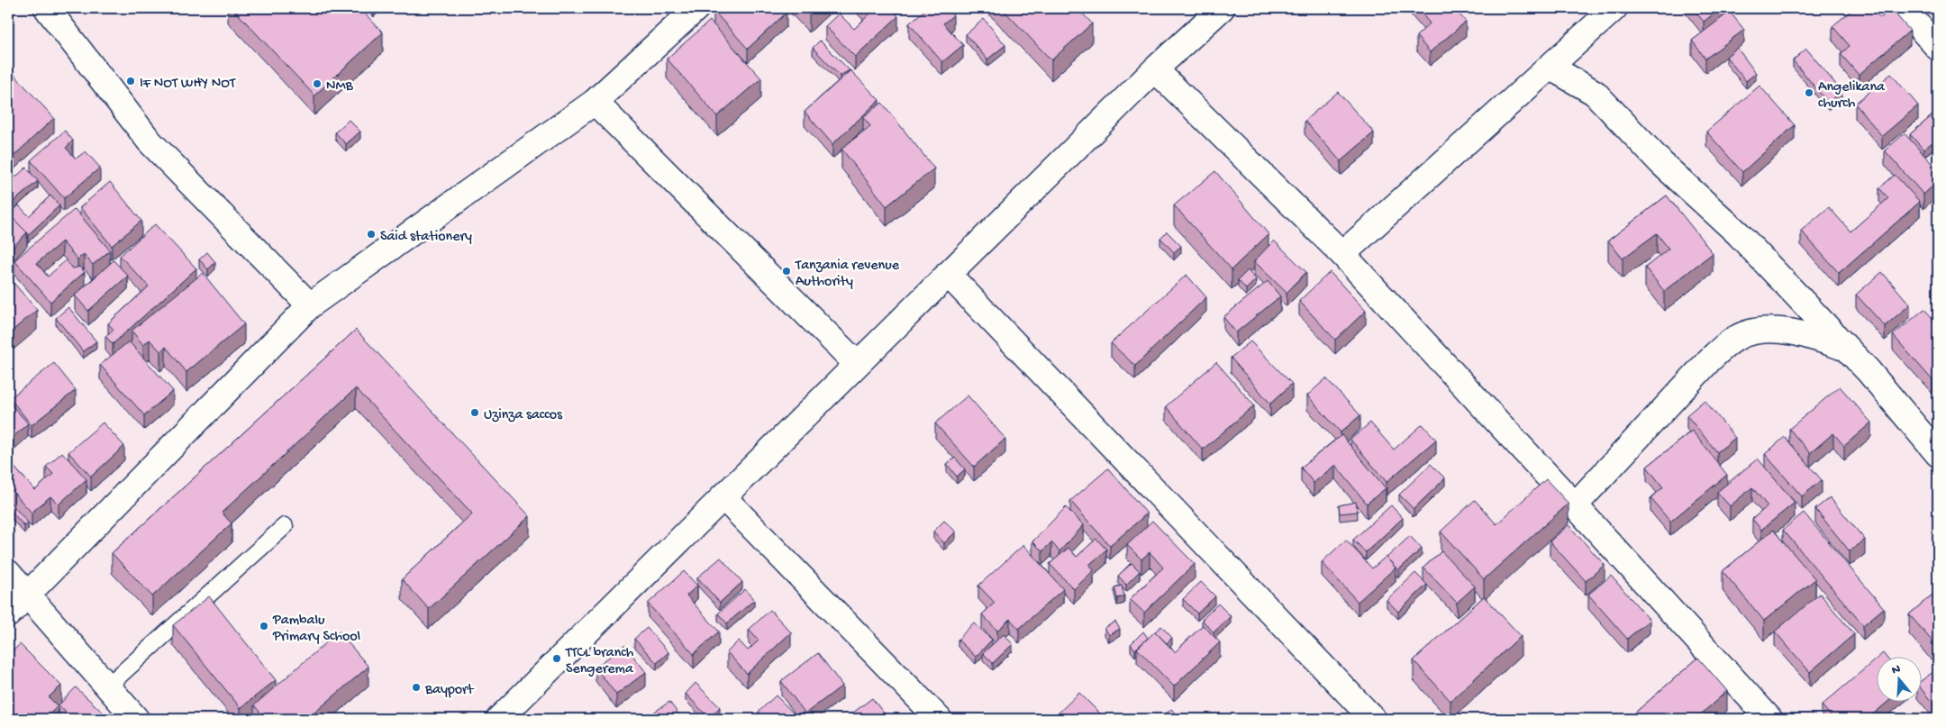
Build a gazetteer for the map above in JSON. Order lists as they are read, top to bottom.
{
  "places": [
    "IF NOT WHY NOT",
    "NMB",
    "Angelikana church",
    "Said stationery",
    "Tanzania revenue Authority",
    "Uzinza saccos",
    "Pambalu Primary School",
    "TTCL branch Sengerema",
    "Bayport"
  ],
  "north": "top"
}
